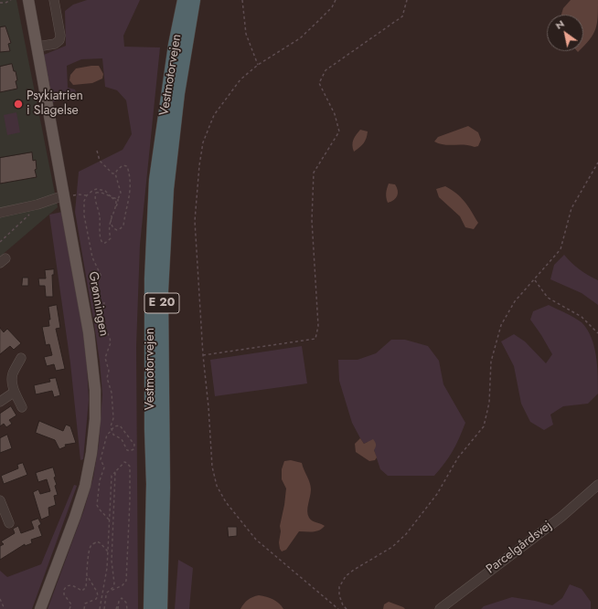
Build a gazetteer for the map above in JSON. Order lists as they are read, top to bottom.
{
  "streets": {
    "highway": ["Vestmotorvejen", "E 20"],
    "main road": ["Grønningen"],
    "street": ["Parcelgårdsvej"]
  },
  "places": ["Psykiatrien i Slagelse"],
  "north": "top left"
}
